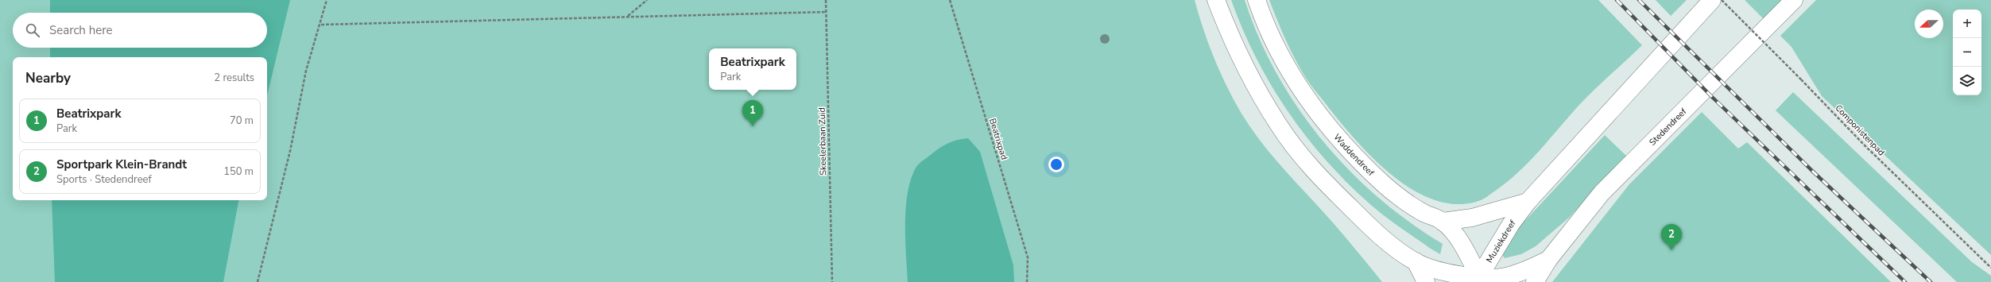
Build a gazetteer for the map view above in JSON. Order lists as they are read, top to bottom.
{
  "streets": {
    "main road": ["Stedendreef", "Waddendreef", "Muziekdreef"],
    "path": ["Componistenpad", "Beatrixpad", "Skeelerbaan Zuid"]
  },
  "crossings": [
    ["Waddendreef", "Muziekdreef"]
  ],
  "north": "left",
  "page": {
    "map_buttons": ["+", "−"],
    "search": "Search here",
    "popup": ["Beatrixpark", "Park"],
    "heading": ["Nearby", "2 results"],
    "list": [
      {
        "mark": "1",
        "name": "Beatrixpark",
        "note": "Park",
        "value": "70 m"
      },
      {
        "mark": "2",
        "name": "Sportpark Klein-Brandt",
        "note": "Sports · Stedendreef",
        "value": "150 m"
      }
    ],
    "pins": ["1", "2"]
  }
}
